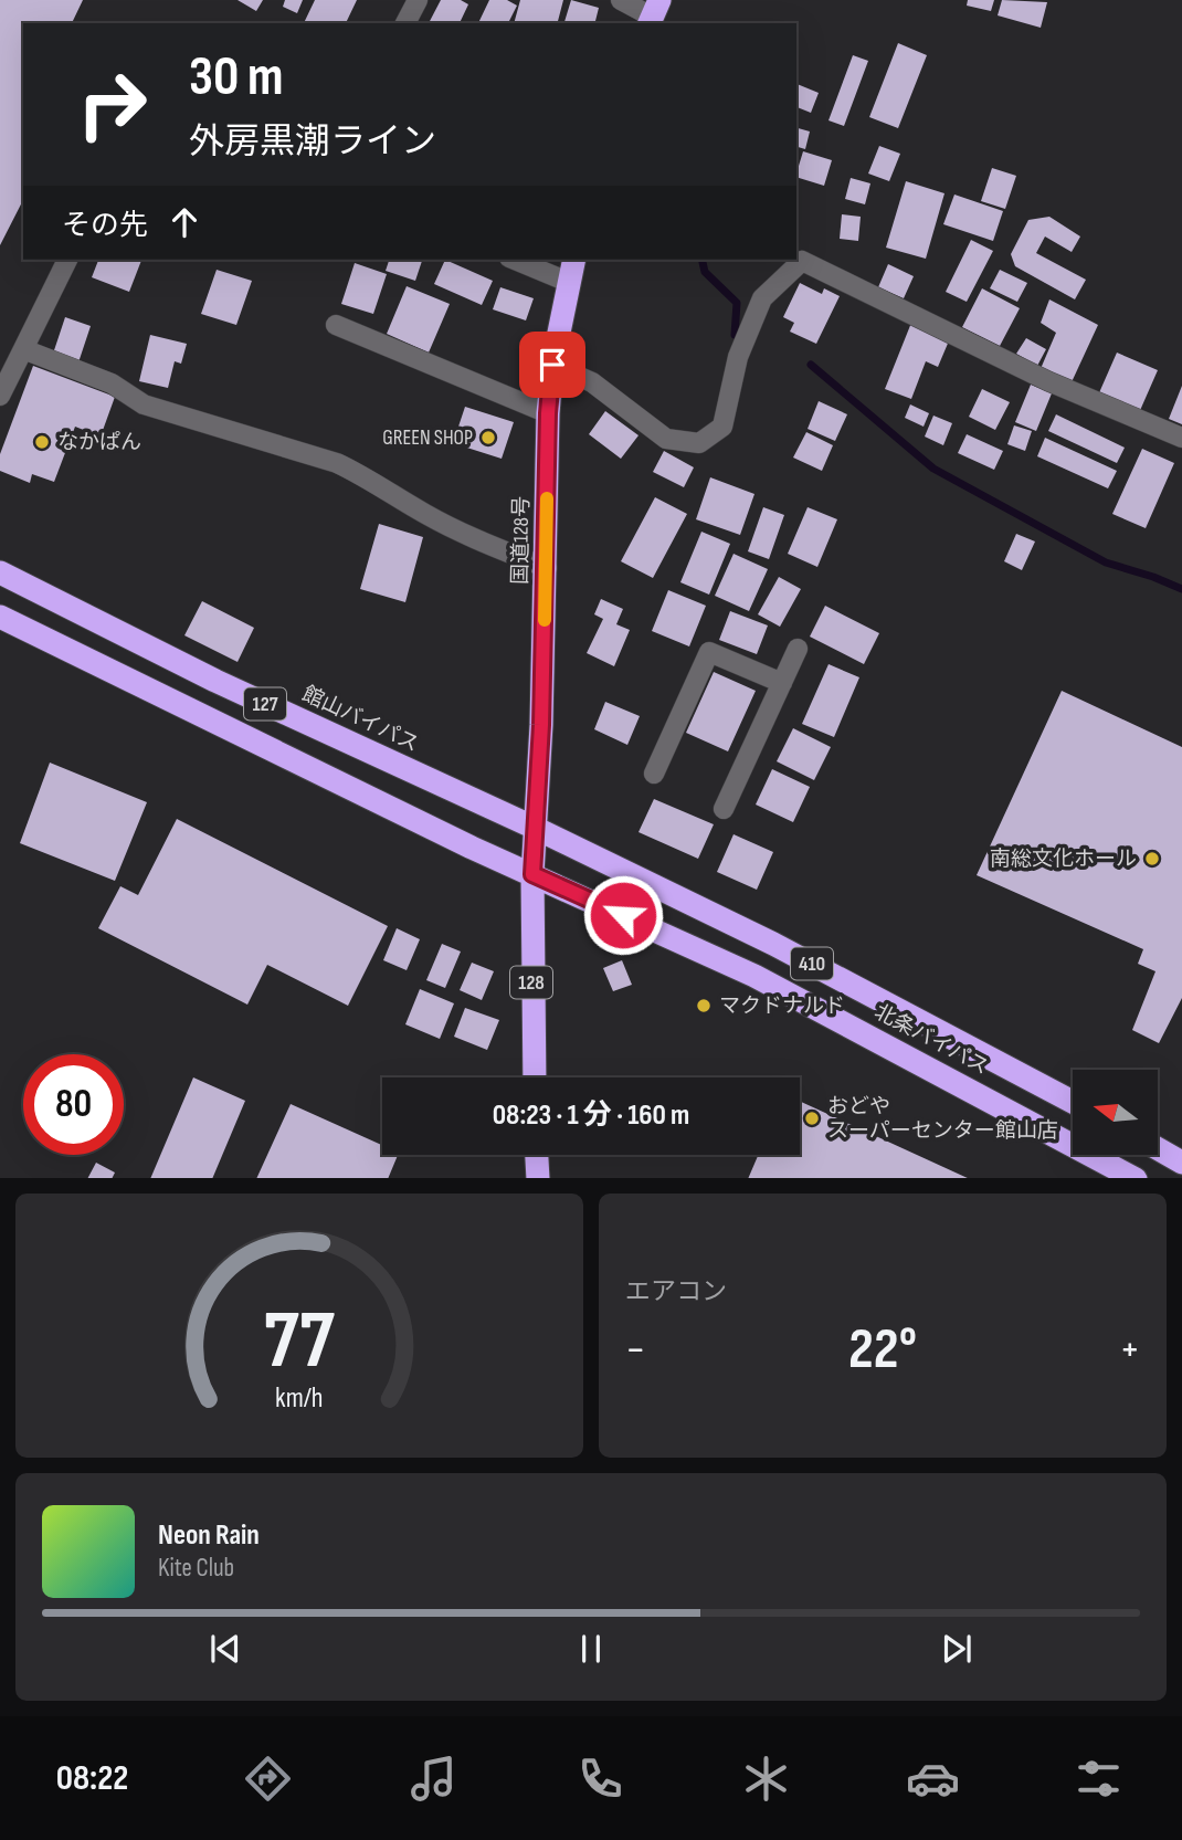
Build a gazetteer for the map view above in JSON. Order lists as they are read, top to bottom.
{
  "streets": {
    "highway": [
      "国道128号",
      "127",
      "館山バイパス",
      "410",
      "128",
      "北条バイパス"
    ]
  },
  "crossings": [
    ["国道128号", "館山バイパス"],
    ["国道128号", "128"],
    ["国道128号", "北条バイパス"],
    ["127", "128"],
    ["127", "北条バイパス"],
    ["館山バイパス", "128"],
    ["館山バイパス", "北条バイパス"],
    ["128", "北条バイパス"]
  ],
  "places": [
    "GREEN SHOP",
    "なかぱん",
    "南総文化ホール",
    "マクドナルド",
    "おどや スーパーセンター館山店"
  ],
  "north": "left",
  "page": {
    "turn": ["30 m", "外房黒潮ライン"],
    "then": "その先",
    "limit": "80",
    "trip": "08:23 · 1 分 · 160 m",
    "tile": "エアコン",
    "heat": ["−", "22°", "+"],
    "song": ["Neon Rain", "Kite Club"],
    "tabs": "08:22",
    "gauge": ["77", "km/h"]
  }
}
